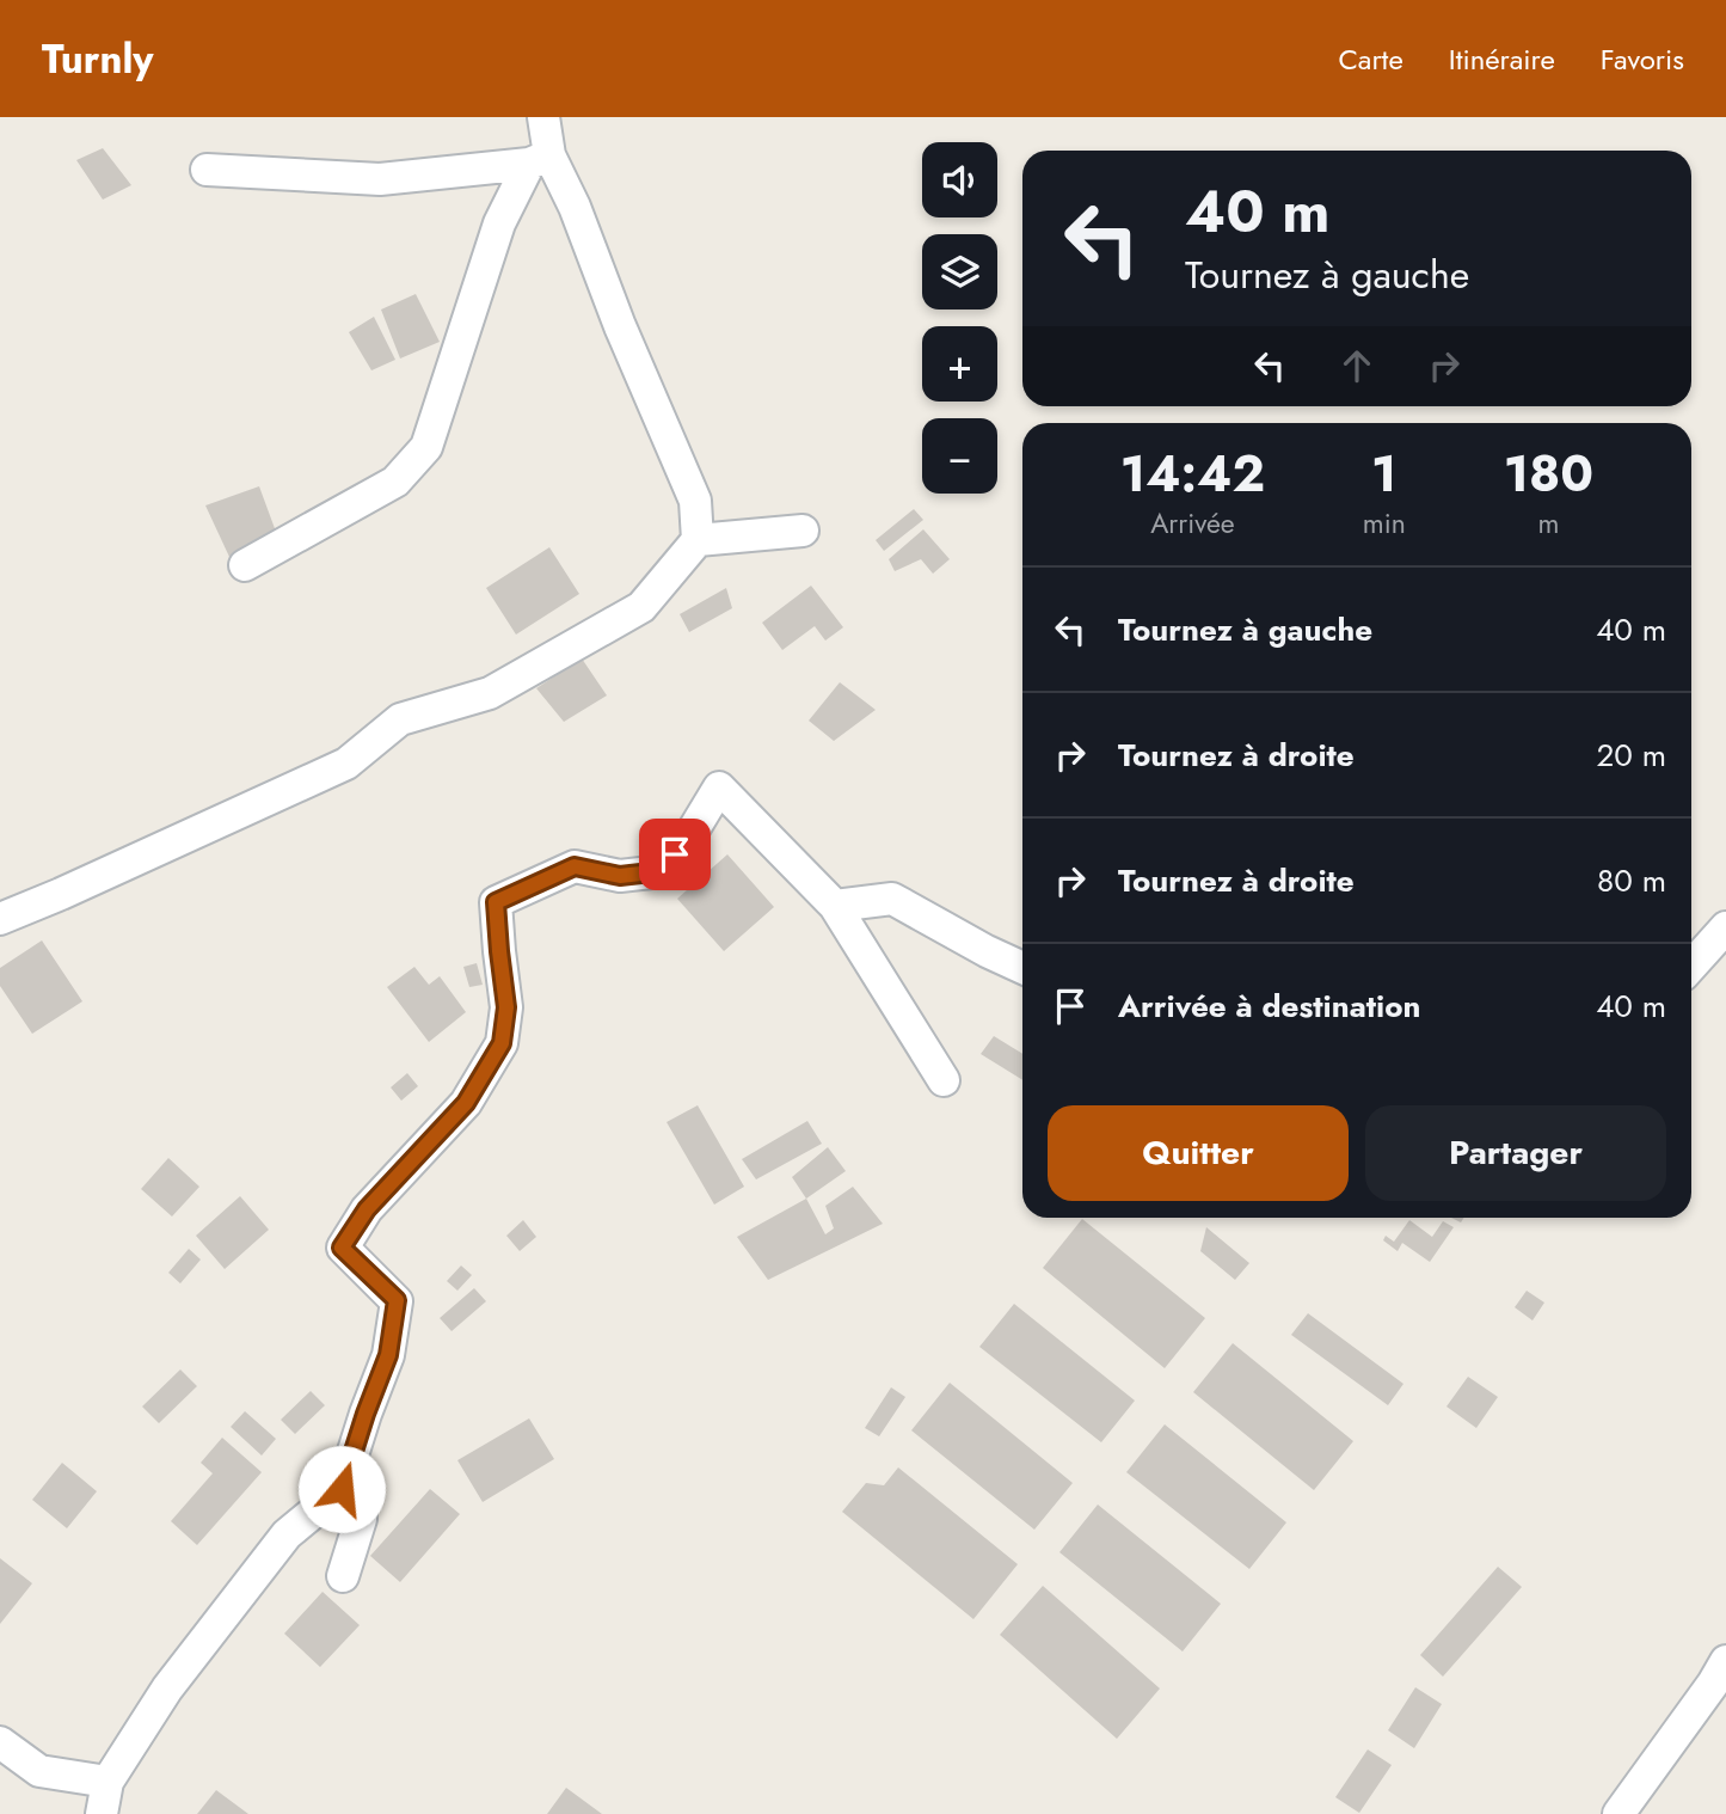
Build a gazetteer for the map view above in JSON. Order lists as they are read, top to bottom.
{
  "page": {
    "header": "Turnly",
    "nav": ["Carte", "Itinéraire", "Favoris"],
    "map_buttons": ["+", "−"],
    "turn": ["40 m", "Tournez à gauche"],
    "eta": [
      "14:42",
      "Arrivée",
      "1",
      "min",
      "180",
      "m"
    ],
    "list": [
      {
        "name": "Tournez à gauche",
        "value": "40 m"
      },
      {
        "name": "Tournez à droite",
        "value": "20 m"
      },
      {
        "name": "Tournez à droite",
        "value": "80 m"
      },
      {
        "name": "Arrivée à destination",
        "value": "40 m"
      }
    ],
    "buttons": ["Quitter", "Partager"]
  }
}
